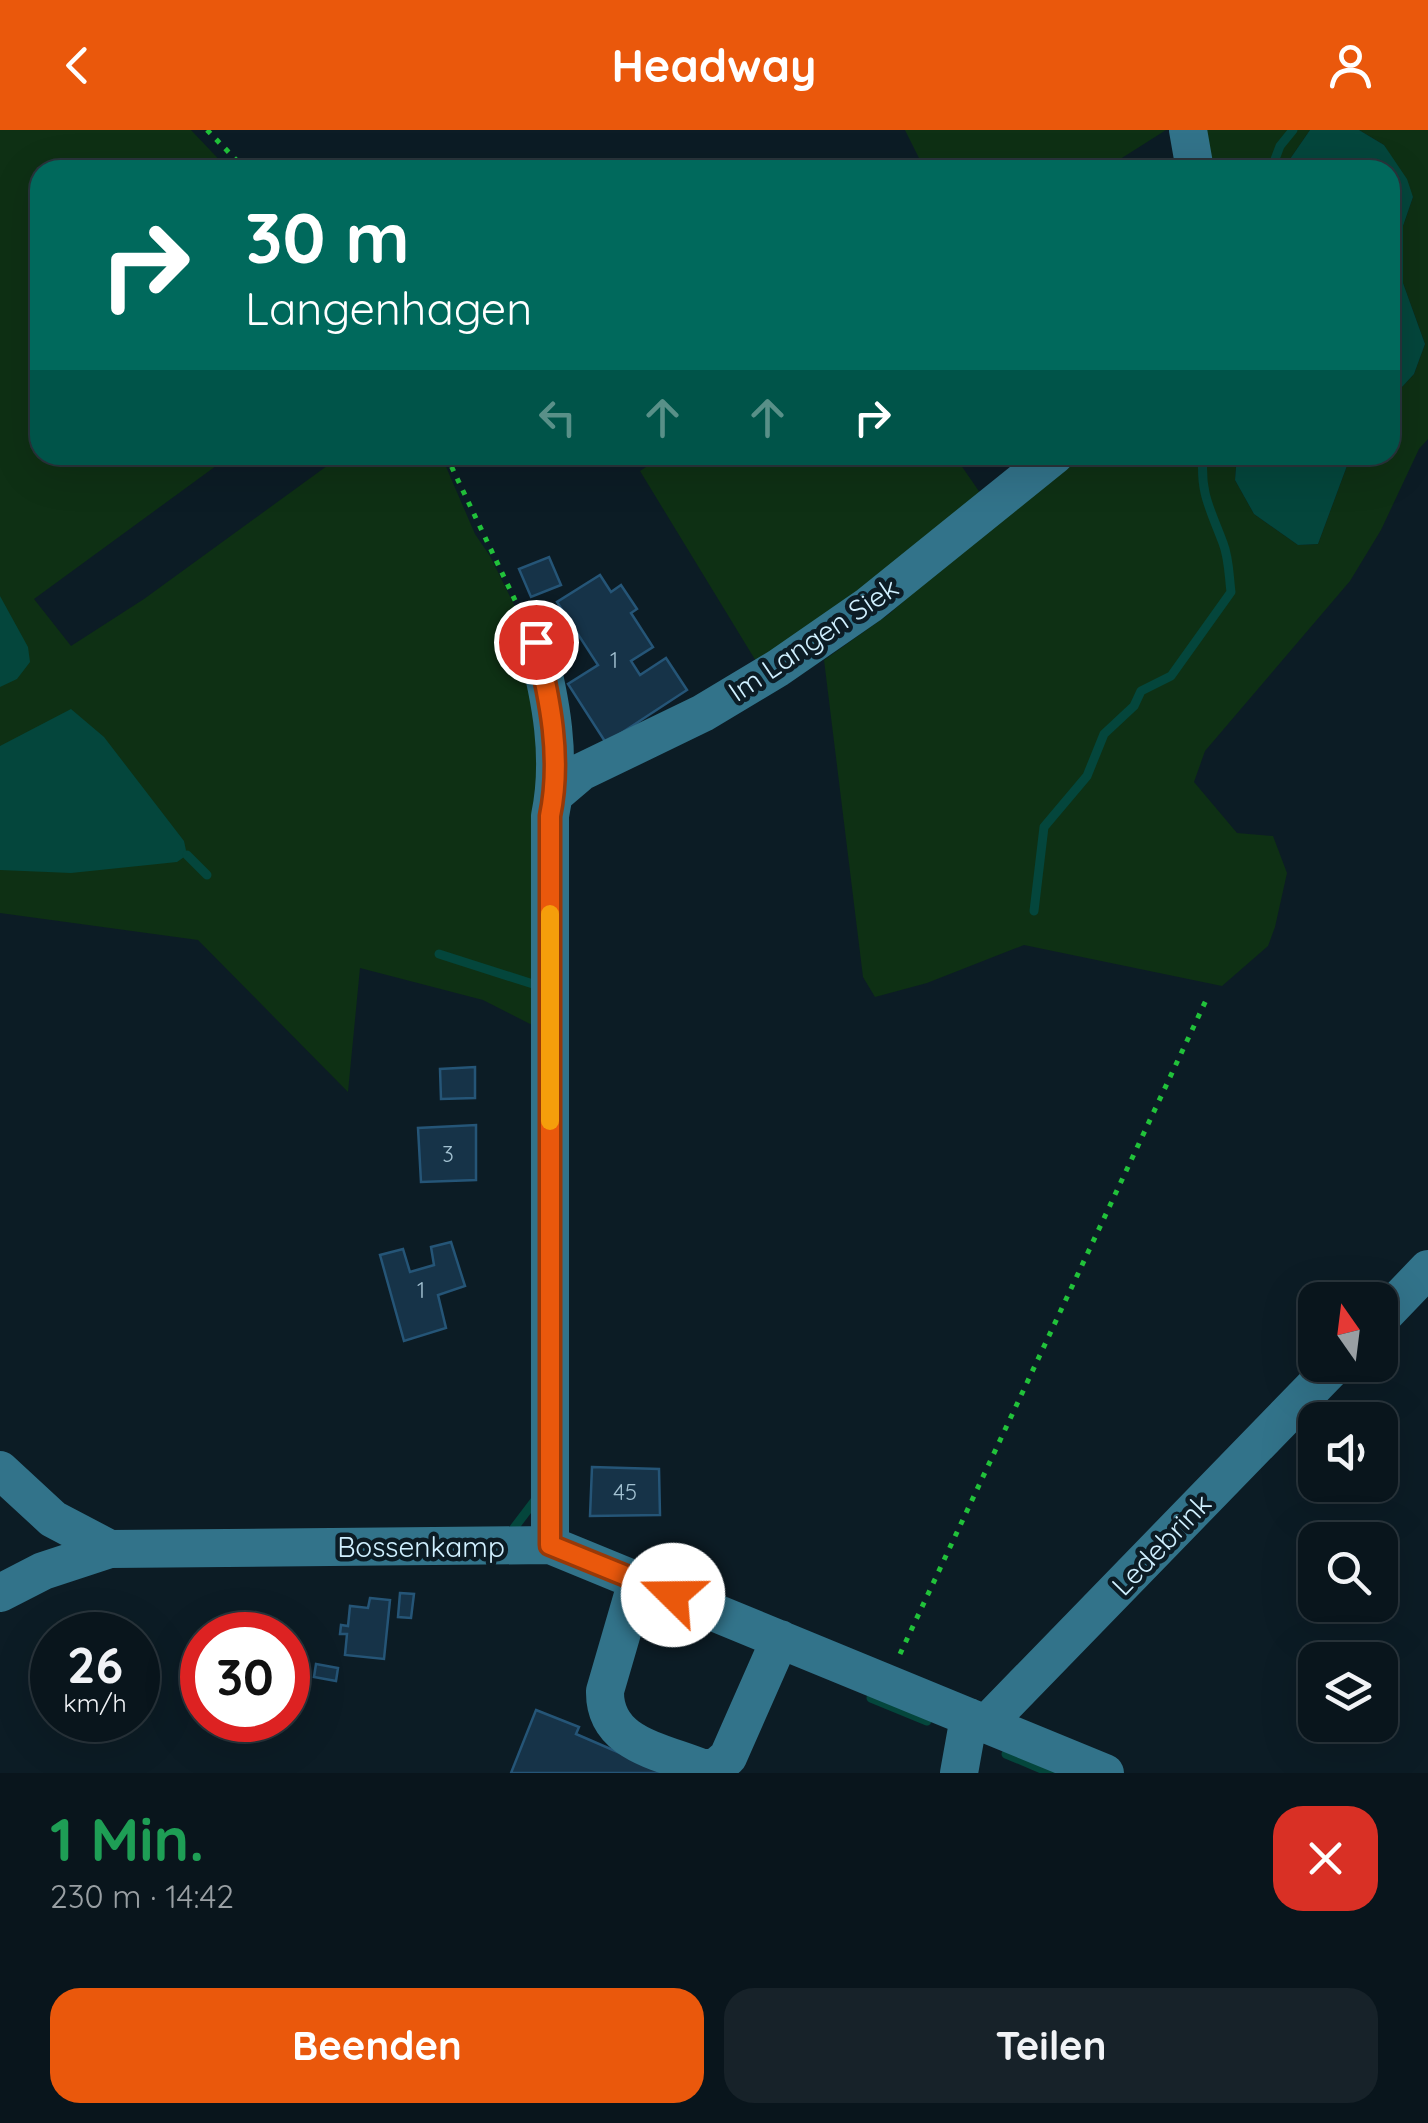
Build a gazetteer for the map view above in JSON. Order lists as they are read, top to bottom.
{
  "streets": {
    "street": ["Im Langen Siek", "Ledebrink", "Bossenkamp"]
  },
  "crossings": [
    ["Ledebrink", "Bossenkamp"]
  ],
  "house_numbers": [
    "1",
    "3",
    "1",
    "45"
  ],
  "north": "top",
  "page": {
    "header": "Headway",
    "turn": ["30 m", "Langenhagen"],
    "speed": "26 km/h",
    "limit": "30",
    "heading": ["1 Min.", "230 m · 14:42"],
    "buttons": ["Beenden", "Teilen"]
  }
}
